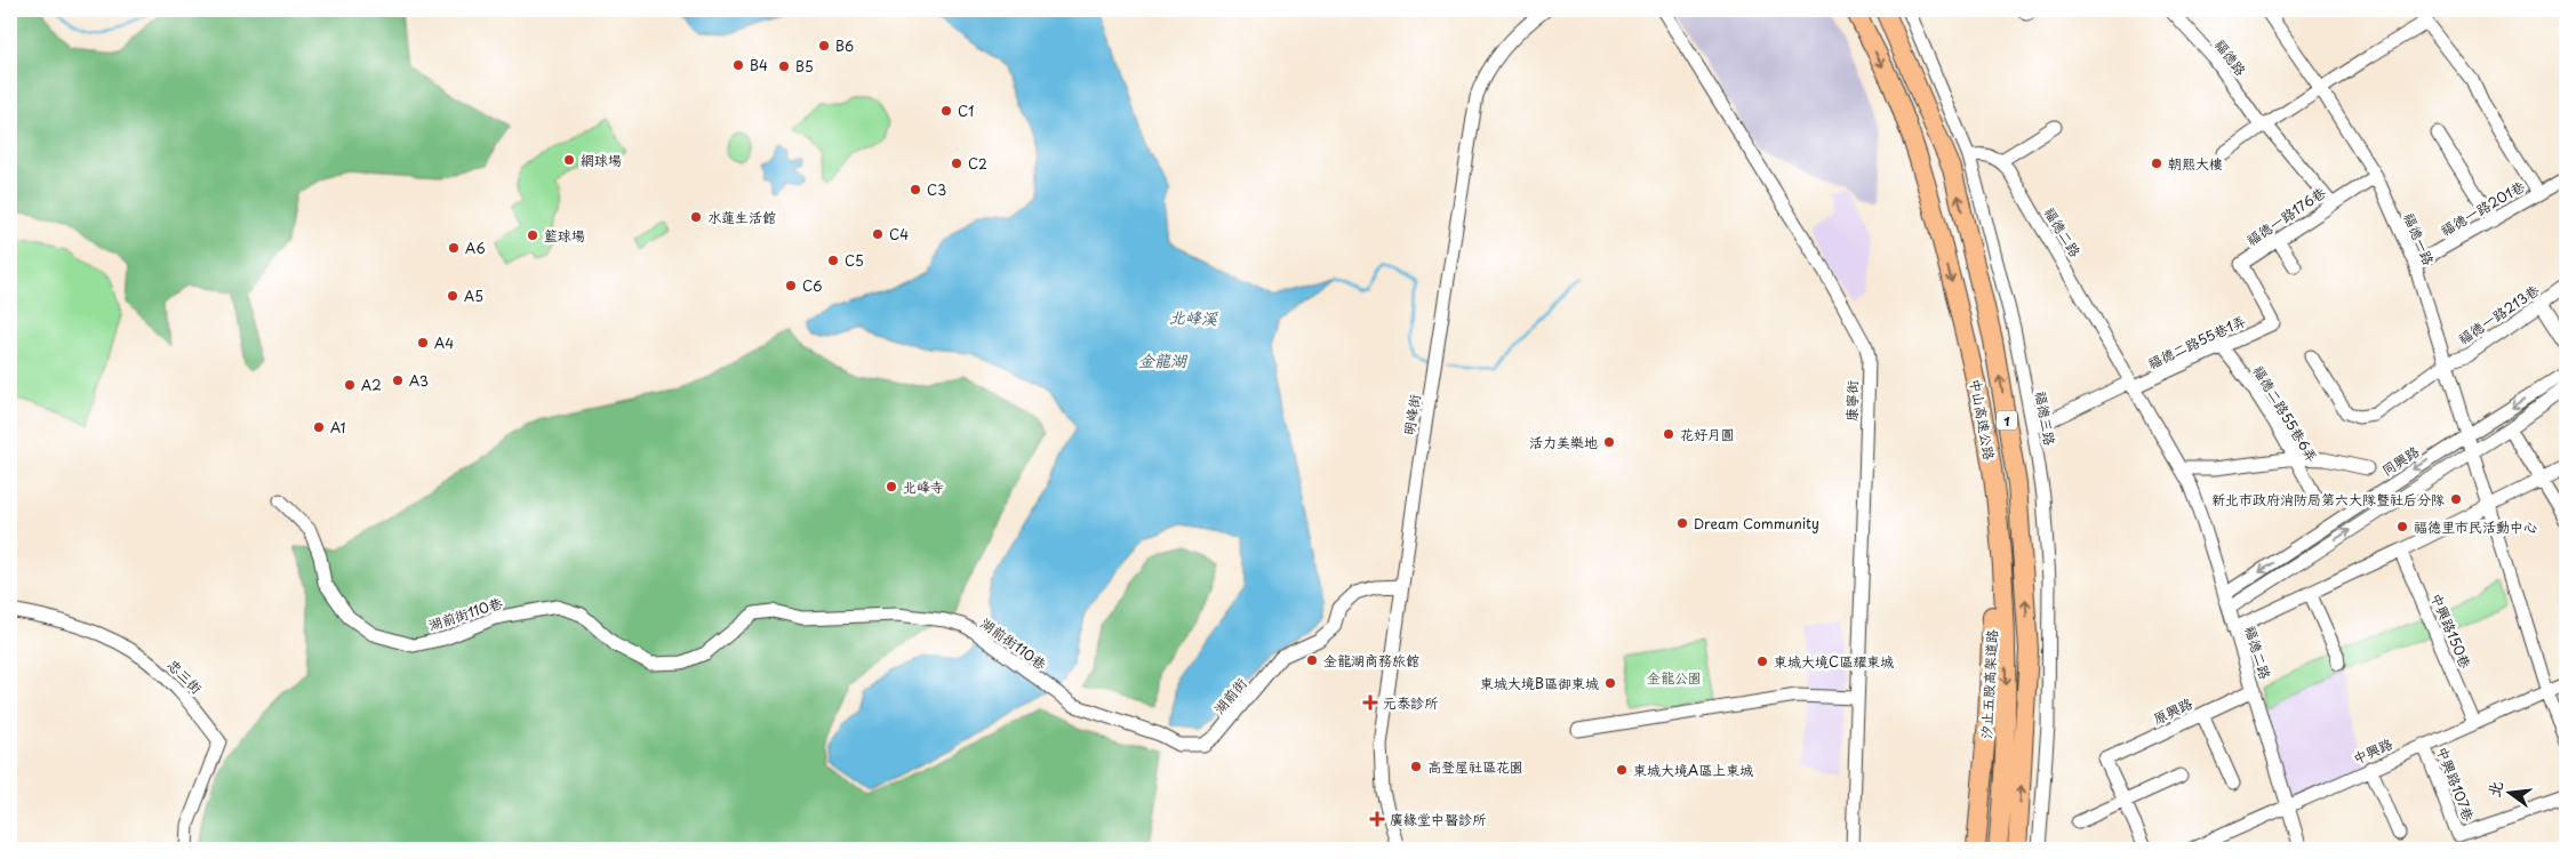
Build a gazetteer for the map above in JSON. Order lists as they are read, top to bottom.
{
  "streets": {
    "highway": ["中山高速公路", "1", "汐止五股高架道路"],
    "street": [
      "福德路",
      "福德一路201巷",
      "福德一路176巷",
      "福德二路",
      "福德一路",
      "福德一路213巷",
      "福德二路55巷1弄",
      "康寧街",
      "福德二路55巷6弄",
      "明峰街",
      "福德三路",
      "同興路",
      "湖前街110巷",
      "中興路150巷",
      "忠三街",
      "湖前街",
      "原興路",
      "中興路",
      "中興路107巷"
    ]
  },
  "crossings": [
    ["福德路", "福德一路176巷"],
    ["福德一路201巷", "福德一路"],
    ["福德一路176巷", "福德一路"],
    ["福德一路176巷", "福德二路55巷1弄"],
    ["福德二路", "福德二路55巷1弄"],
    ["福德二路", "同興路"],
    ["福德二路", "原興路"],
    ["福德二路", "中興路"],
    ["福德一路", "福德一路213巷"],
    ["福德一路", "同興路"],
    ["福德一路", "中興路"],
    ["福德二路55巷1弄", "福德二路55巷6弄"],
    ["福德二路55巷1弄", "福德三路"],
    ["明峰街", "湖前街"],
    ["中山高速公路", "汐止五股高架道路"],
    ["湖前街110巷", "湖前街"],
    ["中興路150巷", "中興路"],
    ["中興路", "中興路107巷"]
  ],
  "water": ["北峰溪", "金龍湖"],
  "parks": ["金龍公園"],
  "places": {
    "other": [
      "B6",
      "B4",
      "B5",
      "C1",
      "網球場",
      "C2",
      "朝熙大樓",
      "C3",
      "水蓮生活館",
      "C4",
      "籃球場",
      "A6",
      "C5",
      "C6",
      "A5",
      "A4",
      "A3",
      "A2",
      "A1",
      "花好月圓",
      "活力美樂地",
      "北峰寺",
      "新北市政府消防局第六大隊暨社后分隊",
      "Dream Community",
      "福德里市民活動中心",
      "金龍湖商務旅館",
      "東城大境C區耀東城",
      "東城大境B區御東城",
      "高登屋社區花園",
      "東城大境A區上東城"
    ],
    "health": ["元泰診所", "廣緣堂中醫診所"]
  },
  "north": "left"
}
